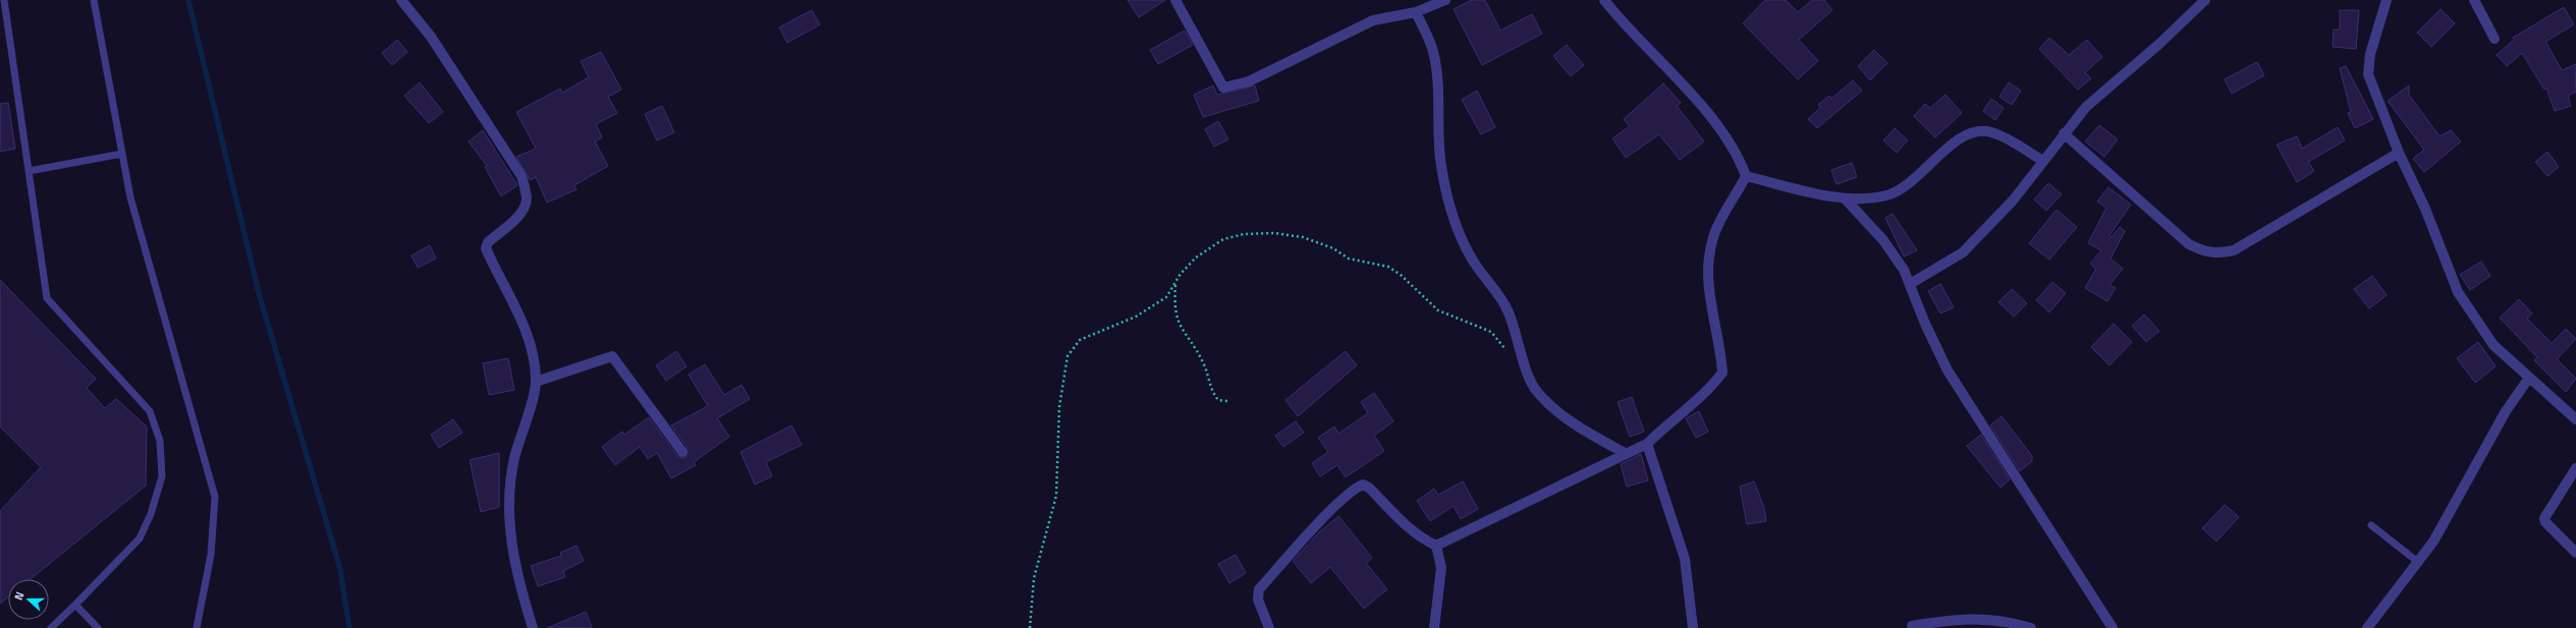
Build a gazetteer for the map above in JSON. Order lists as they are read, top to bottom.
{
  "north": "left"
}
